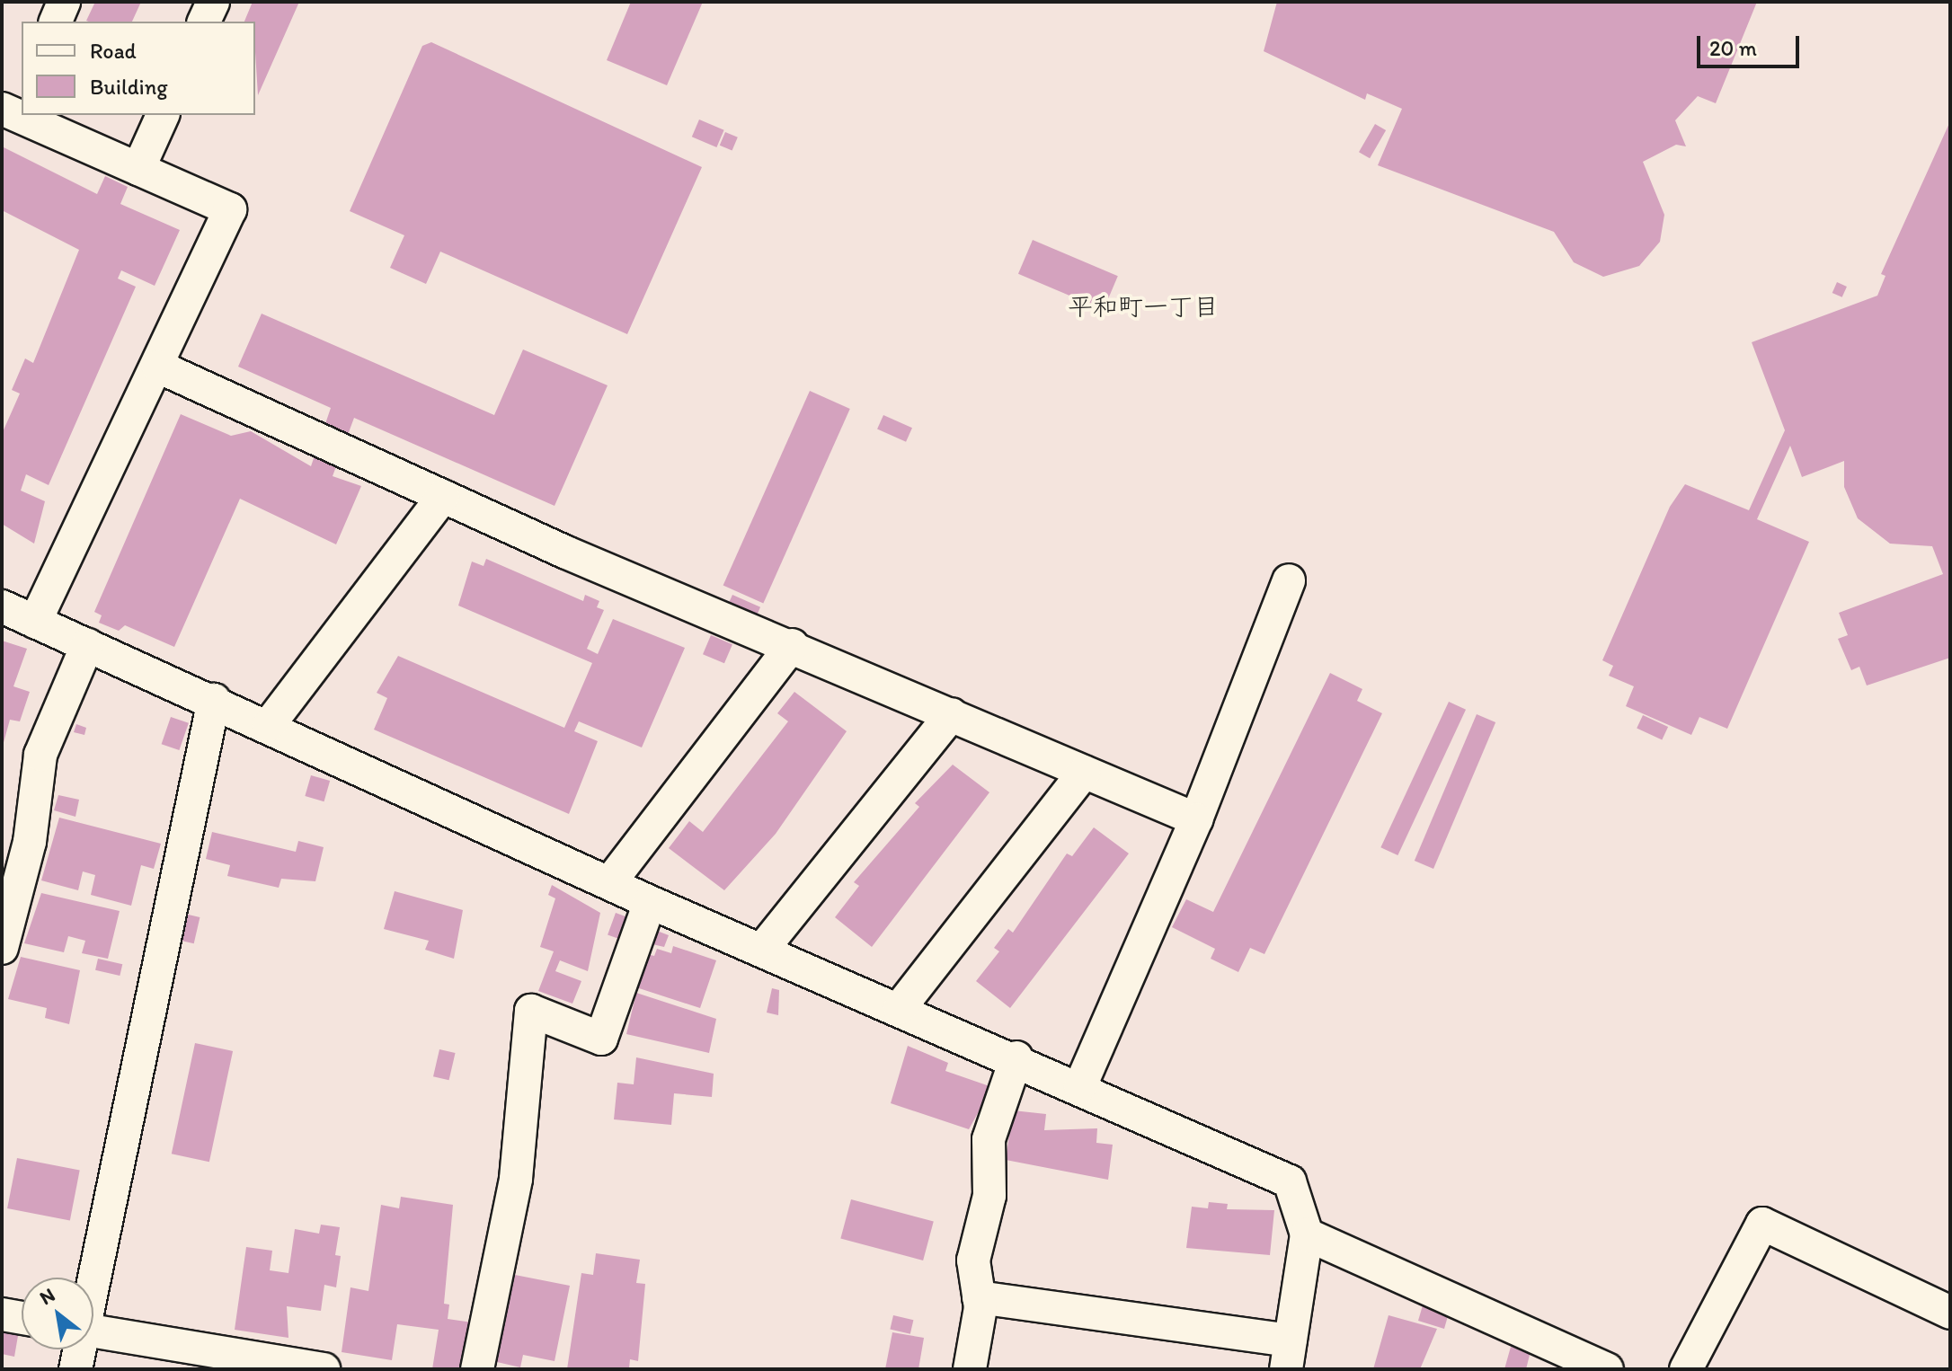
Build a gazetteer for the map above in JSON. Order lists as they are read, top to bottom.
{
  "districts": ["平和町一丁目"],
  "legend": ["Road", "Building"],
  "scale_bar": "20 m",
  "north": "top left"
}
